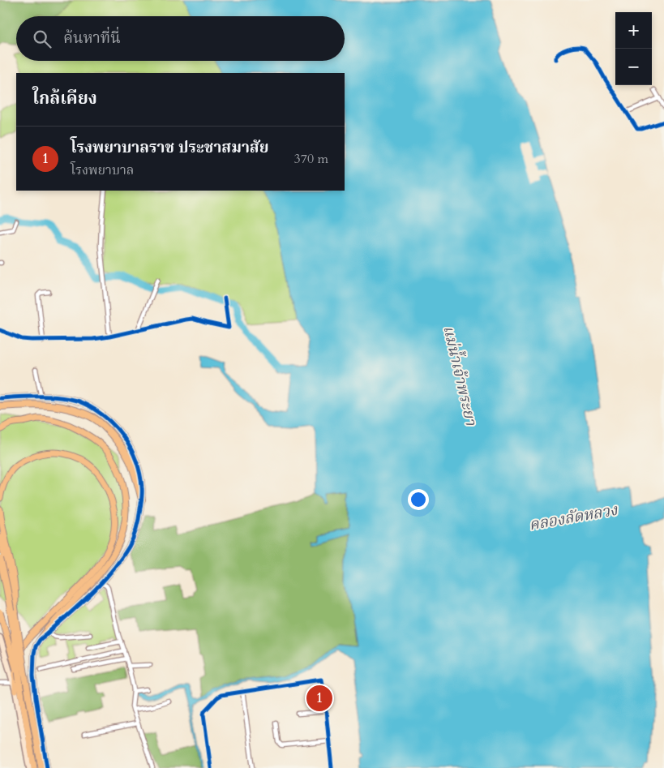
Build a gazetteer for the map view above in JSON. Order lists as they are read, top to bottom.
{
  "water": ["แม่น้ำเจ้าพระยา", "คลองลัดหลวง"],
  "page": {
    "map_buttons": ["+", "−"],
    "search": "ค้นหาที่นี่",
    "heading": "ใกล้เคียง",
    "list": [
      {
        "mark": "1",
        "name": "โรงพยาบาลราช ประชาสมาสัย",
        "note": "โรงพยาบาล",
        "value": "370 m"
      }
    ],
    "pins": "1"
  }
}
